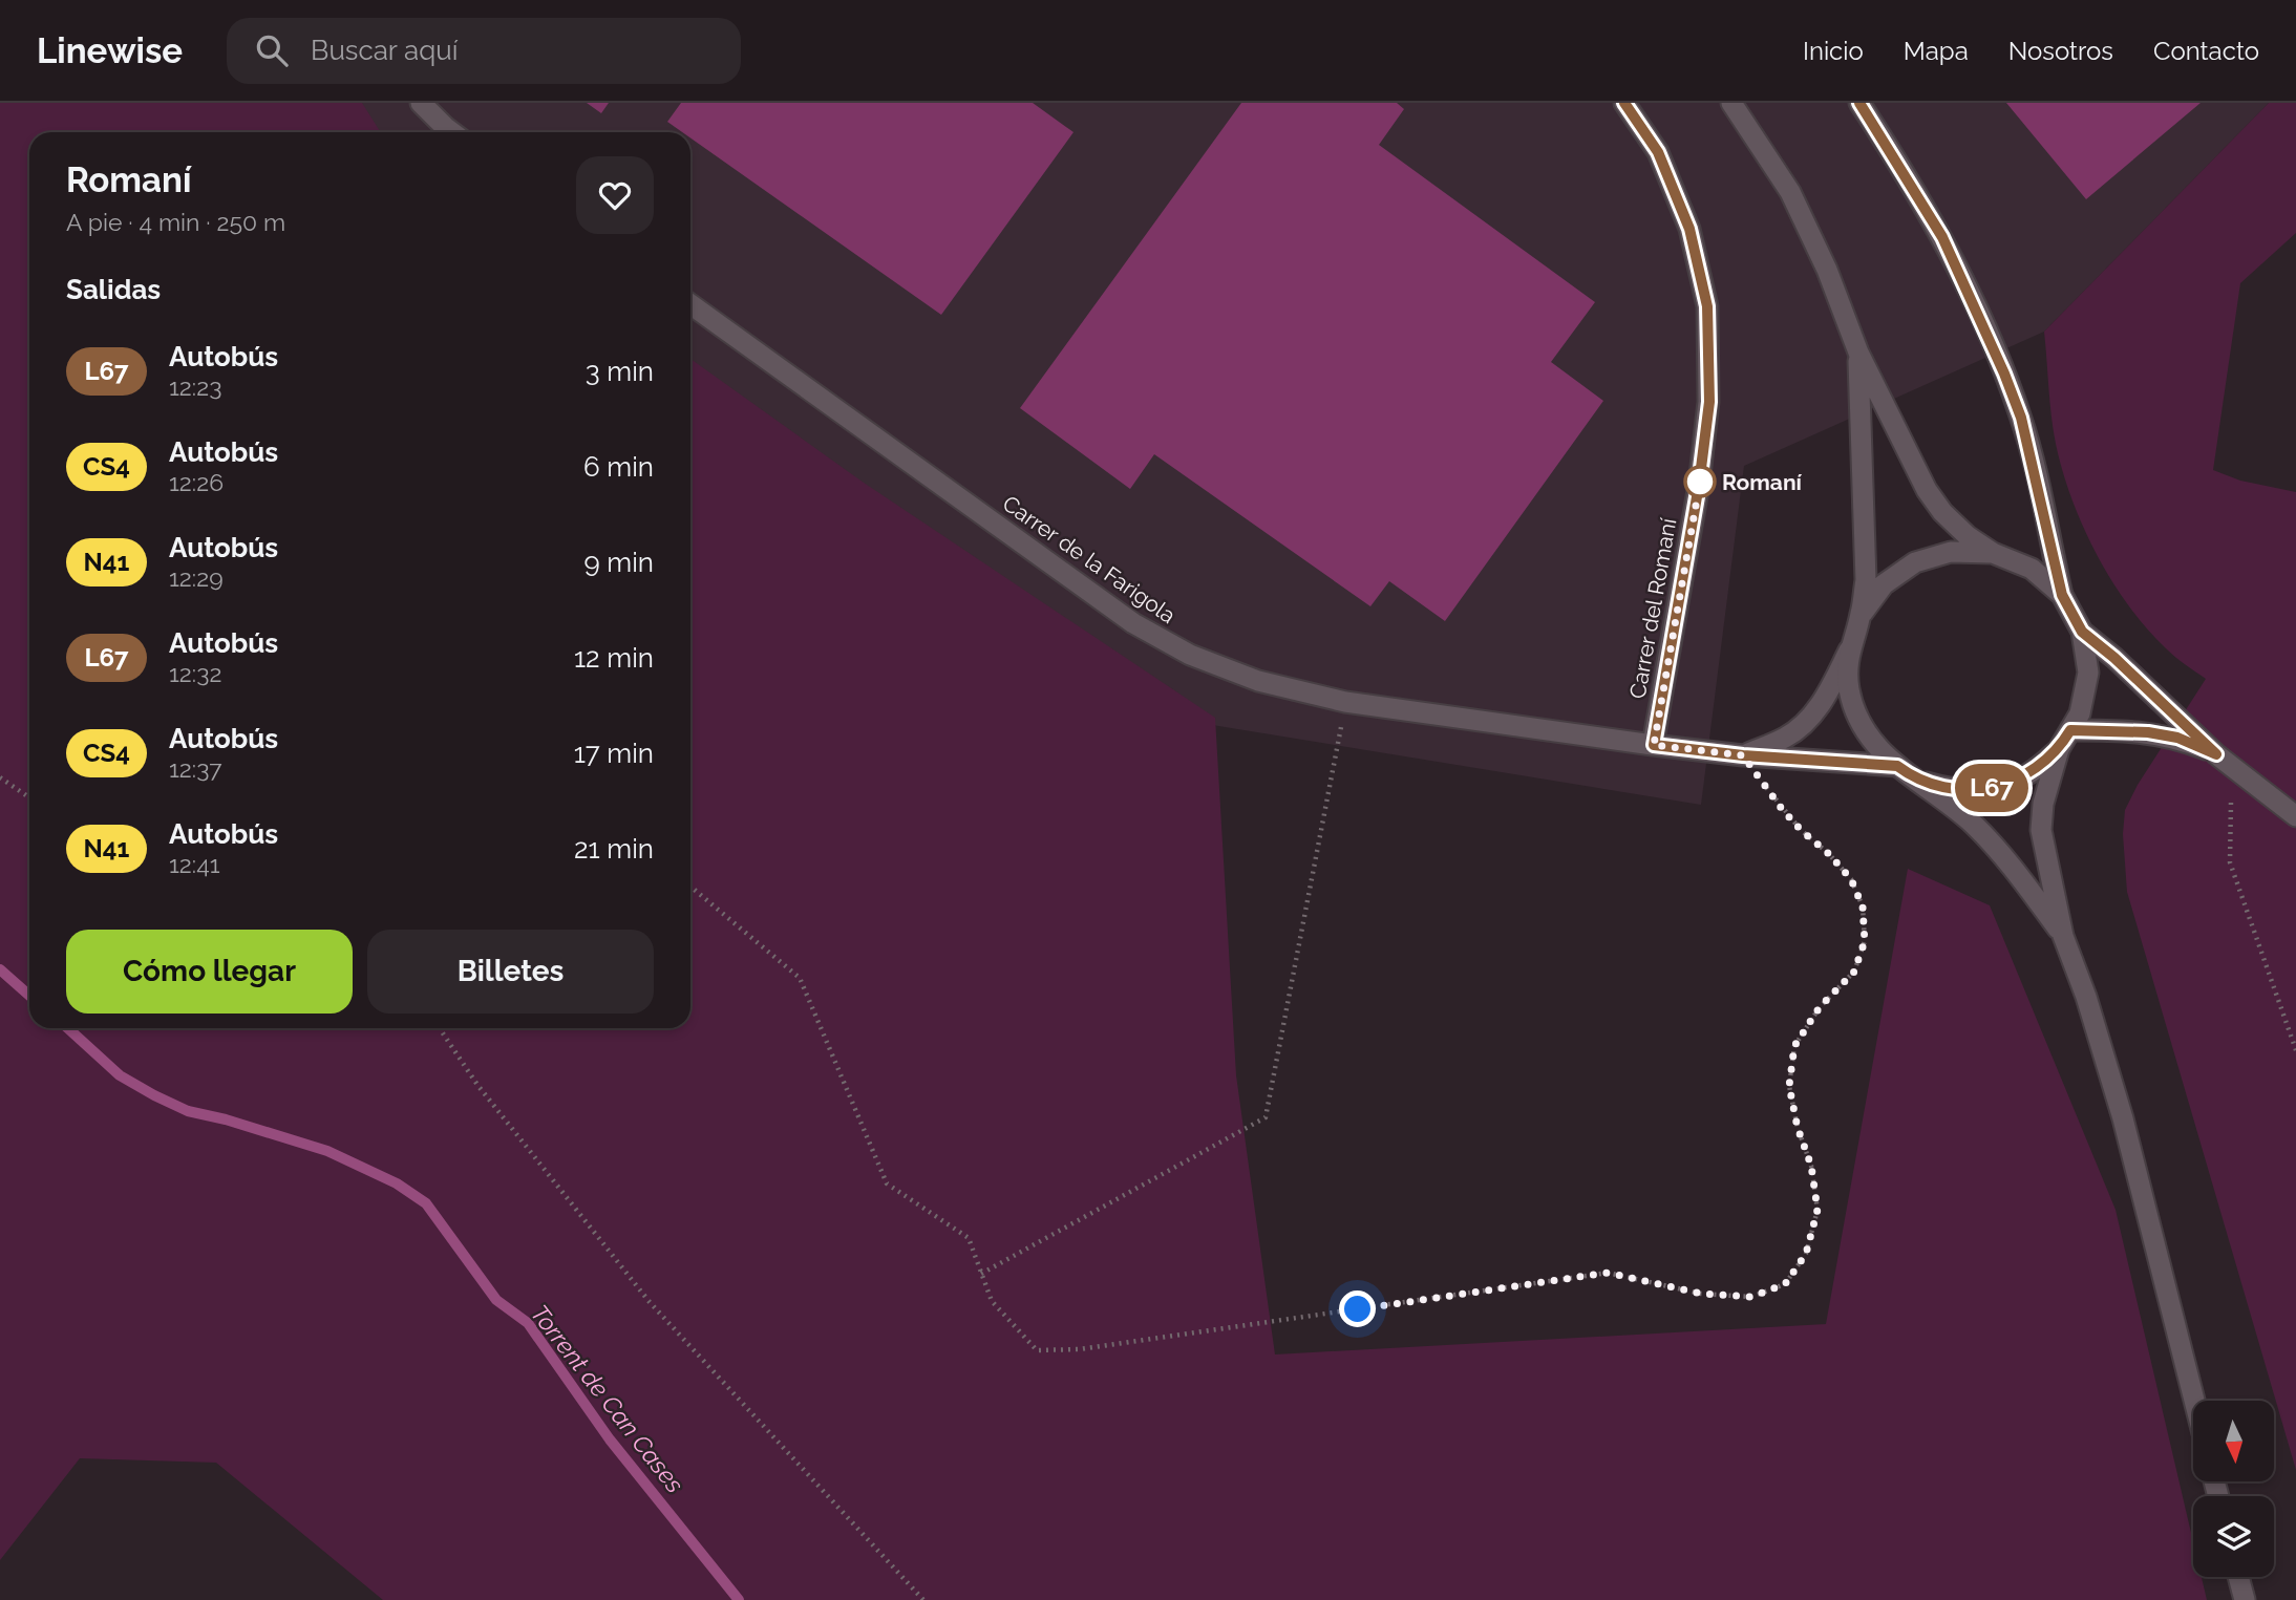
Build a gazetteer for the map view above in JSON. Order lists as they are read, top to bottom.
{
  "streets": {
    "street": ["Carrer de la Farigola", "Carrer del Romaní"]
  },
  "crossings": [
    ["Carrer de la Farigola", "Carrer del Romaní"]
  ],
  "water": ["Torrent de Can Cases"],
  "places": ["Romaní"],
  "lines": ["bus line L67"],
  "north": "bottom",
  "page": {
    "header": "Linewise",
    "search": "Buscar aquí",
    "nav": [
      "Inicio",
      "Mapa",
      "Nosotros",
      "Contacto"
    ],
    "on_map": "L67",
    "heading": [
      ["Romaní", "A pie · 4 min · 250 m"],
      "Salidas"
    ],
    "list": [
      {
        "mark": "L67",
        "name": "Autobús",
        "note": "12:23",
        "value": "3 min"
      },
      {
        "mark": "CS4",
        "name": "Autobús",
        "note": "12:26",
        "value": "6 min"
      },
      {
        "mark": "N41",
        "name": "Autobús",
        "note": "12:29",
        "value": "9 min"
      },
      {
        "mark": "L67",
        "name": "Autobús",
        "note": "12:32",
        "value": "12 min"
      },
      {
        "mark": "CS4",
        "name": "Autobús",
        "note": "12:37",
        "value": "17 min"
      },
      {
        "mark": "N41",
        "name": "Autobús",
        "note": "12:41",
        "value": "21 min"
      }
    ],
    "buttons": ["Cómo llegar", "Billetes"]
  }
}
